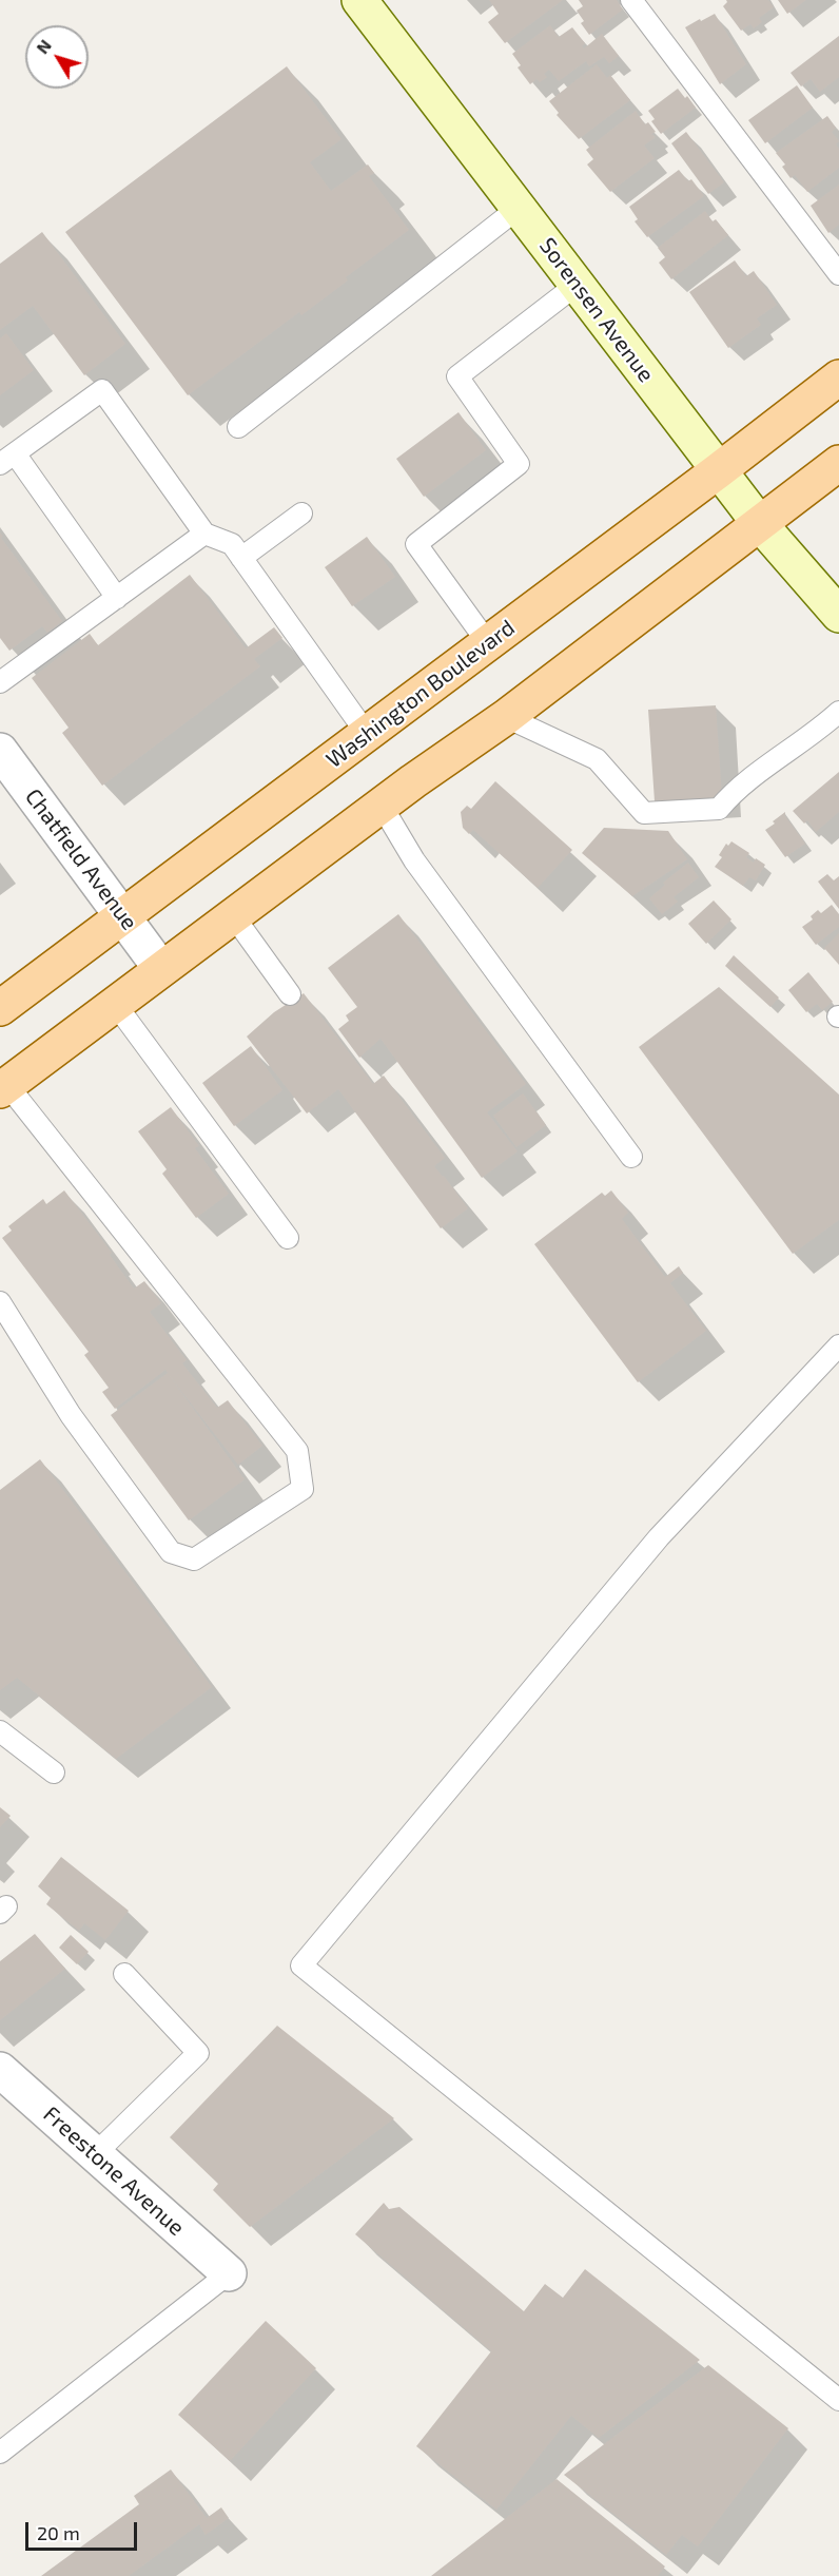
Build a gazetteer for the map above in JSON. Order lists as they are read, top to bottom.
{
  "streets": {
    "main road": ["Washington Boulevard"],
    "street": ["Sorensen Avenue", "Chatfield Avenue", "Freestone Avenue"]
  },
  "crossings": [
    ["Sorensen Avenue", "Washington Boulevard"],
    ["Washington Boulevard", "Chatfield Avenue"]
  ],
  "scale_bar": "20 m",
  "north": "top left"
}
